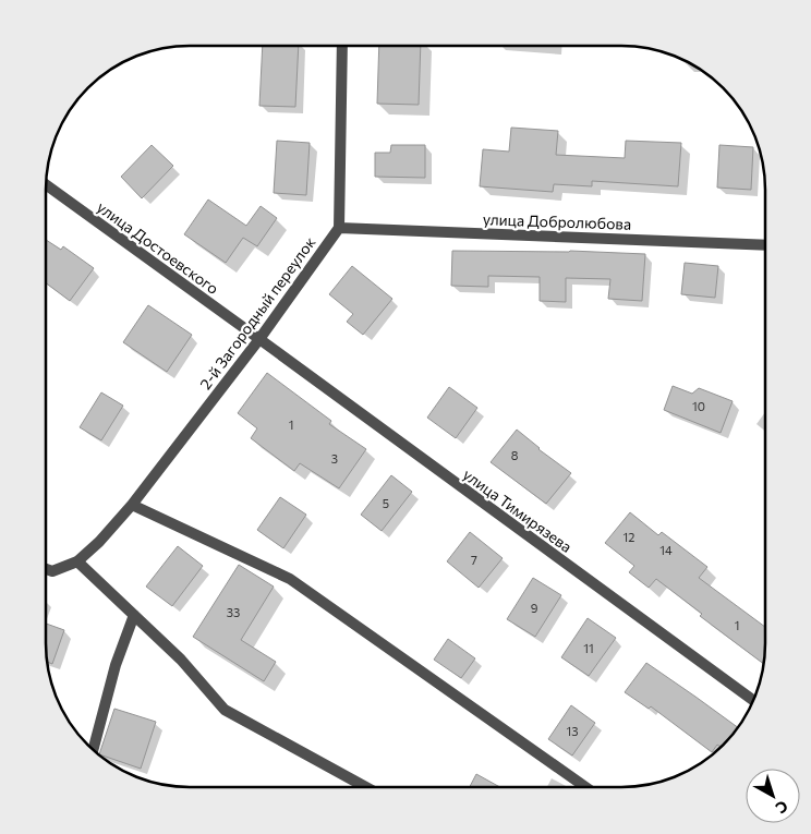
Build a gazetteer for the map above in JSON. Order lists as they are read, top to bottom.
{
  "streets": {
    "street": [
      "улица Добролюбова",
      "улица Достоевского",
      "2-й Загородный переулок",
      "улица Тимирязева"
    ]
  },
  "crossings": [
    ["улица Добролюбова", "2-й Загородный переулок"],
    ["улица Достоевского", "2-й Загородный переулок"],
    ["улица Достоевского", "улица Тимирязева"],
    ["2-й Загородный переулок", "улица Тимирязева"]
  ],
  "house_numbers": [
    "10",
    "1",
    "8",
    "3",
    "5",
    "12",
    "14",
    "7",
    "9",
    "33",
    "1",
    "11",
    "13"
  ],
  "north": "bottom right"
}
